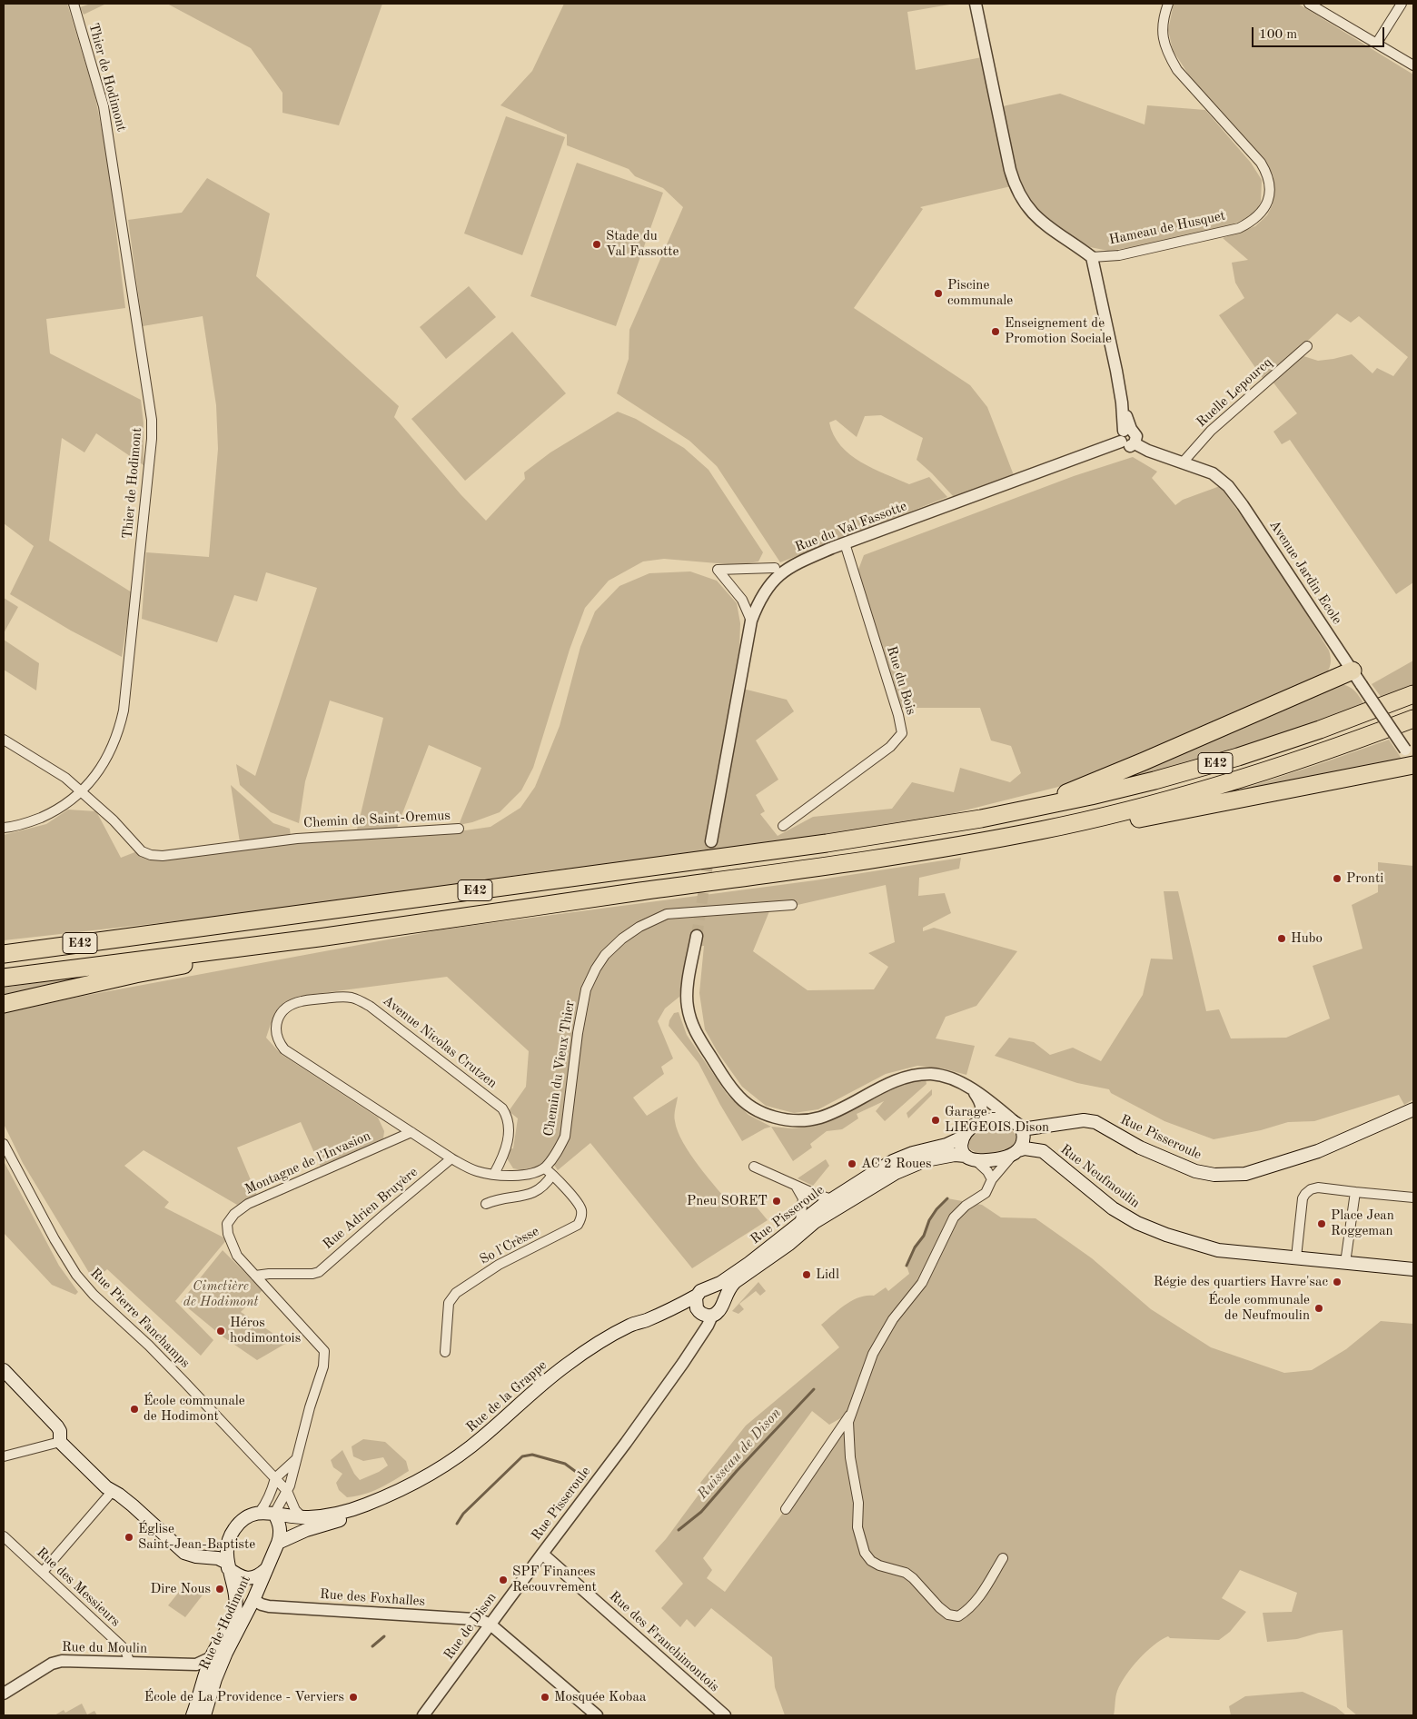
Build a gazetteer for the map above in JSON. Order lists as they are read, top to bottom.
{
  "streets": {
    "highway": ["E42"],
    "main road": [
      "Rue Pisseroule",
      "Rue Neufmoulin",
      "Rue de la Grappe",
      "Rue de Hodimont"
    ],
    "street": [
      "Thier de Hodimont",
      "Hameau de Husquet",
      "Ruelle Lepourcq",
      "Rue du Val Fassotte",
      "Avenue Jardin Ecole",
      "Rue du Bois",
      "Chemin de Saint-Oremus",
      "Avenue Nicolas Crutzen",
      "Chemin du Vieux Thier",
      "Montagne de l'Invasion",
      "Rue Adrien Bruyère",
      "So l'Crèsse",
      "Rue Pierre Fanchamps",
      "Rue des Messieurs",
      "Rue des Foxhalles",
      "Rue de Dison",
      "Rue des Franchimontois",
      "Rue du Moulin"
    ]
  },
  "crossings": [
    ["Thier de Hodimont", "Chemin de Saint-Oremus"],
    ["Ruelle Lepourcq", "Avenue Jardin Ecole"],
    ["Rue du Val Fassotte", "Avenue Jardin Ecole"],
    ["Rue du Val Fassotte", "Rue du Bois"],
    ["Avenue Nicolas Crutzen", "Montagne de l'Invasion"],
    ["Chemin du Vieux Thier", "So l'Crèsse"],
    ["Rue Pisseroule", "Rue Neufmoulin"],
    ["Rue Pisseroule", "Rue de la Grappe"],
    ["Rue Pisseroule", "Rue de Dison"],
    ["Rue Pisseroule", "Rue des Franchimontois"],
    ["Montagne de l'Invasion", "Rue Adrien Bruyère"],
    ["Montagne de l'Invasion", "Rue Pierre Fanchamps"],
    ["Montagne de l'Invasion", "Rue de la Grappe"],
    ["Montagne de l'Invasion", "Rue de Hodimont"],
    ["Rue de la Grappe", "Rue de Hodimont"],
    ["Rue des Messieurs", "Rue du Moulin"],
    ["Rue des Foxhalles", "Rue de Hodimont"],
    ["Rue des Foxhalles", "Rue de Dison"],
    ["Rue de Hodimont", "Rue du Moulin"],
    ["Rue de Dison", "Rue des Franchimontois"]
  ],
  "water": ["Ruisseau de Dison"],
  "parks": ["Cimetière de Hodimont"],
  "places": [
    "Stade du Val Fassotte",
    "Piscine communale",
    "Enseignement de Promotion Sociale",
    "Pronti",
    "Hubo",
    "Garage - LIEGEOIS Dison",
    "AC 2 Roues",
    "Pneu SORET",
    "Place Jean Roggeman",
    "Lidl",
    "Régie des quartiers Havre'sac",
    "École communale de Neufmoulin",
    "Héros hodimontois",
    "École communale de Hodimont",
    "Église Saint-Jean-Baptiste",
    "SPF Finances Recouvrement",
    "Dire Nous",
    "École de La Providence - Verviers",
    "Mosquée Kobaa"
  ],
  "scale_bar": "100 m"
}
